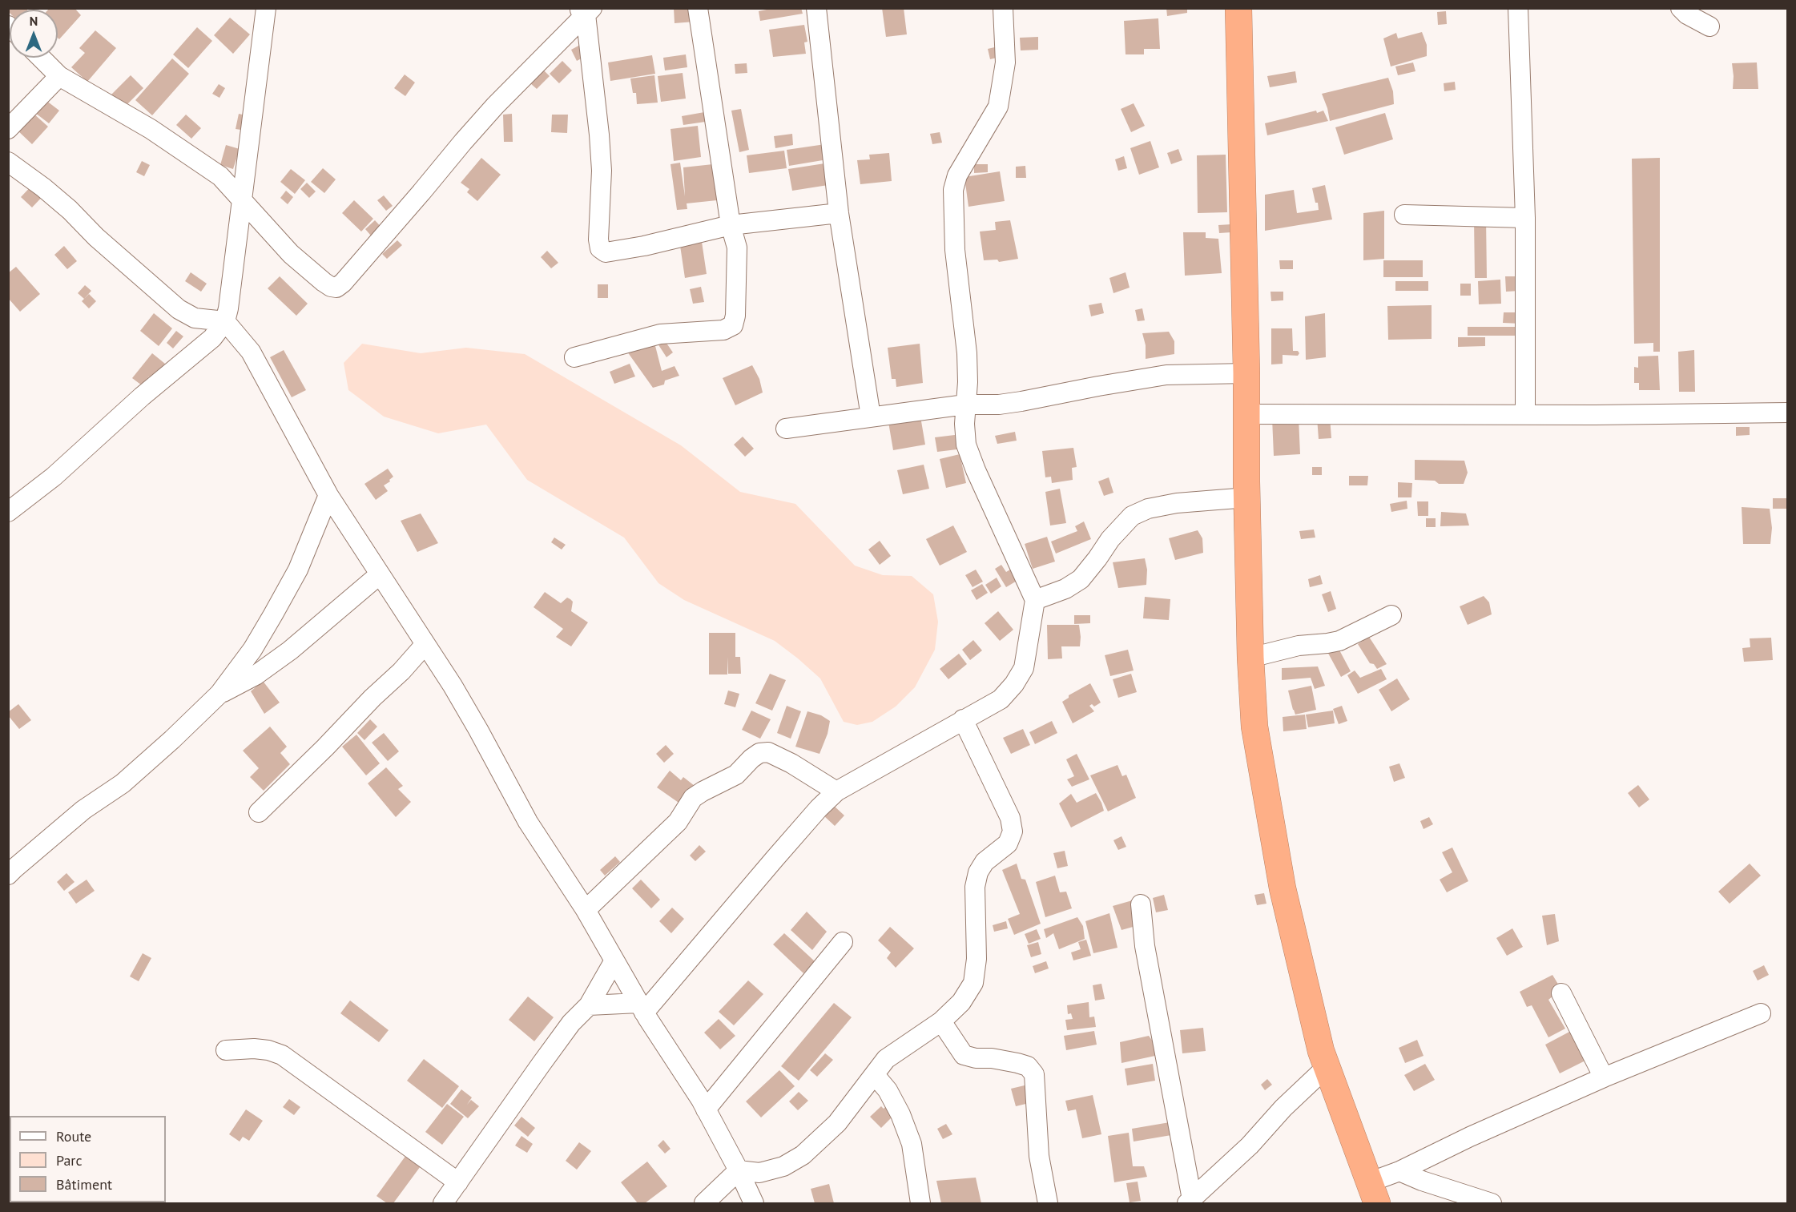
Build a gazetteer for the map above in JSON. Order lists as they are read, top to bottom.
{
  "legend": ["Route", "Parc", "Bâtiment"],
  "north": "top"
}
